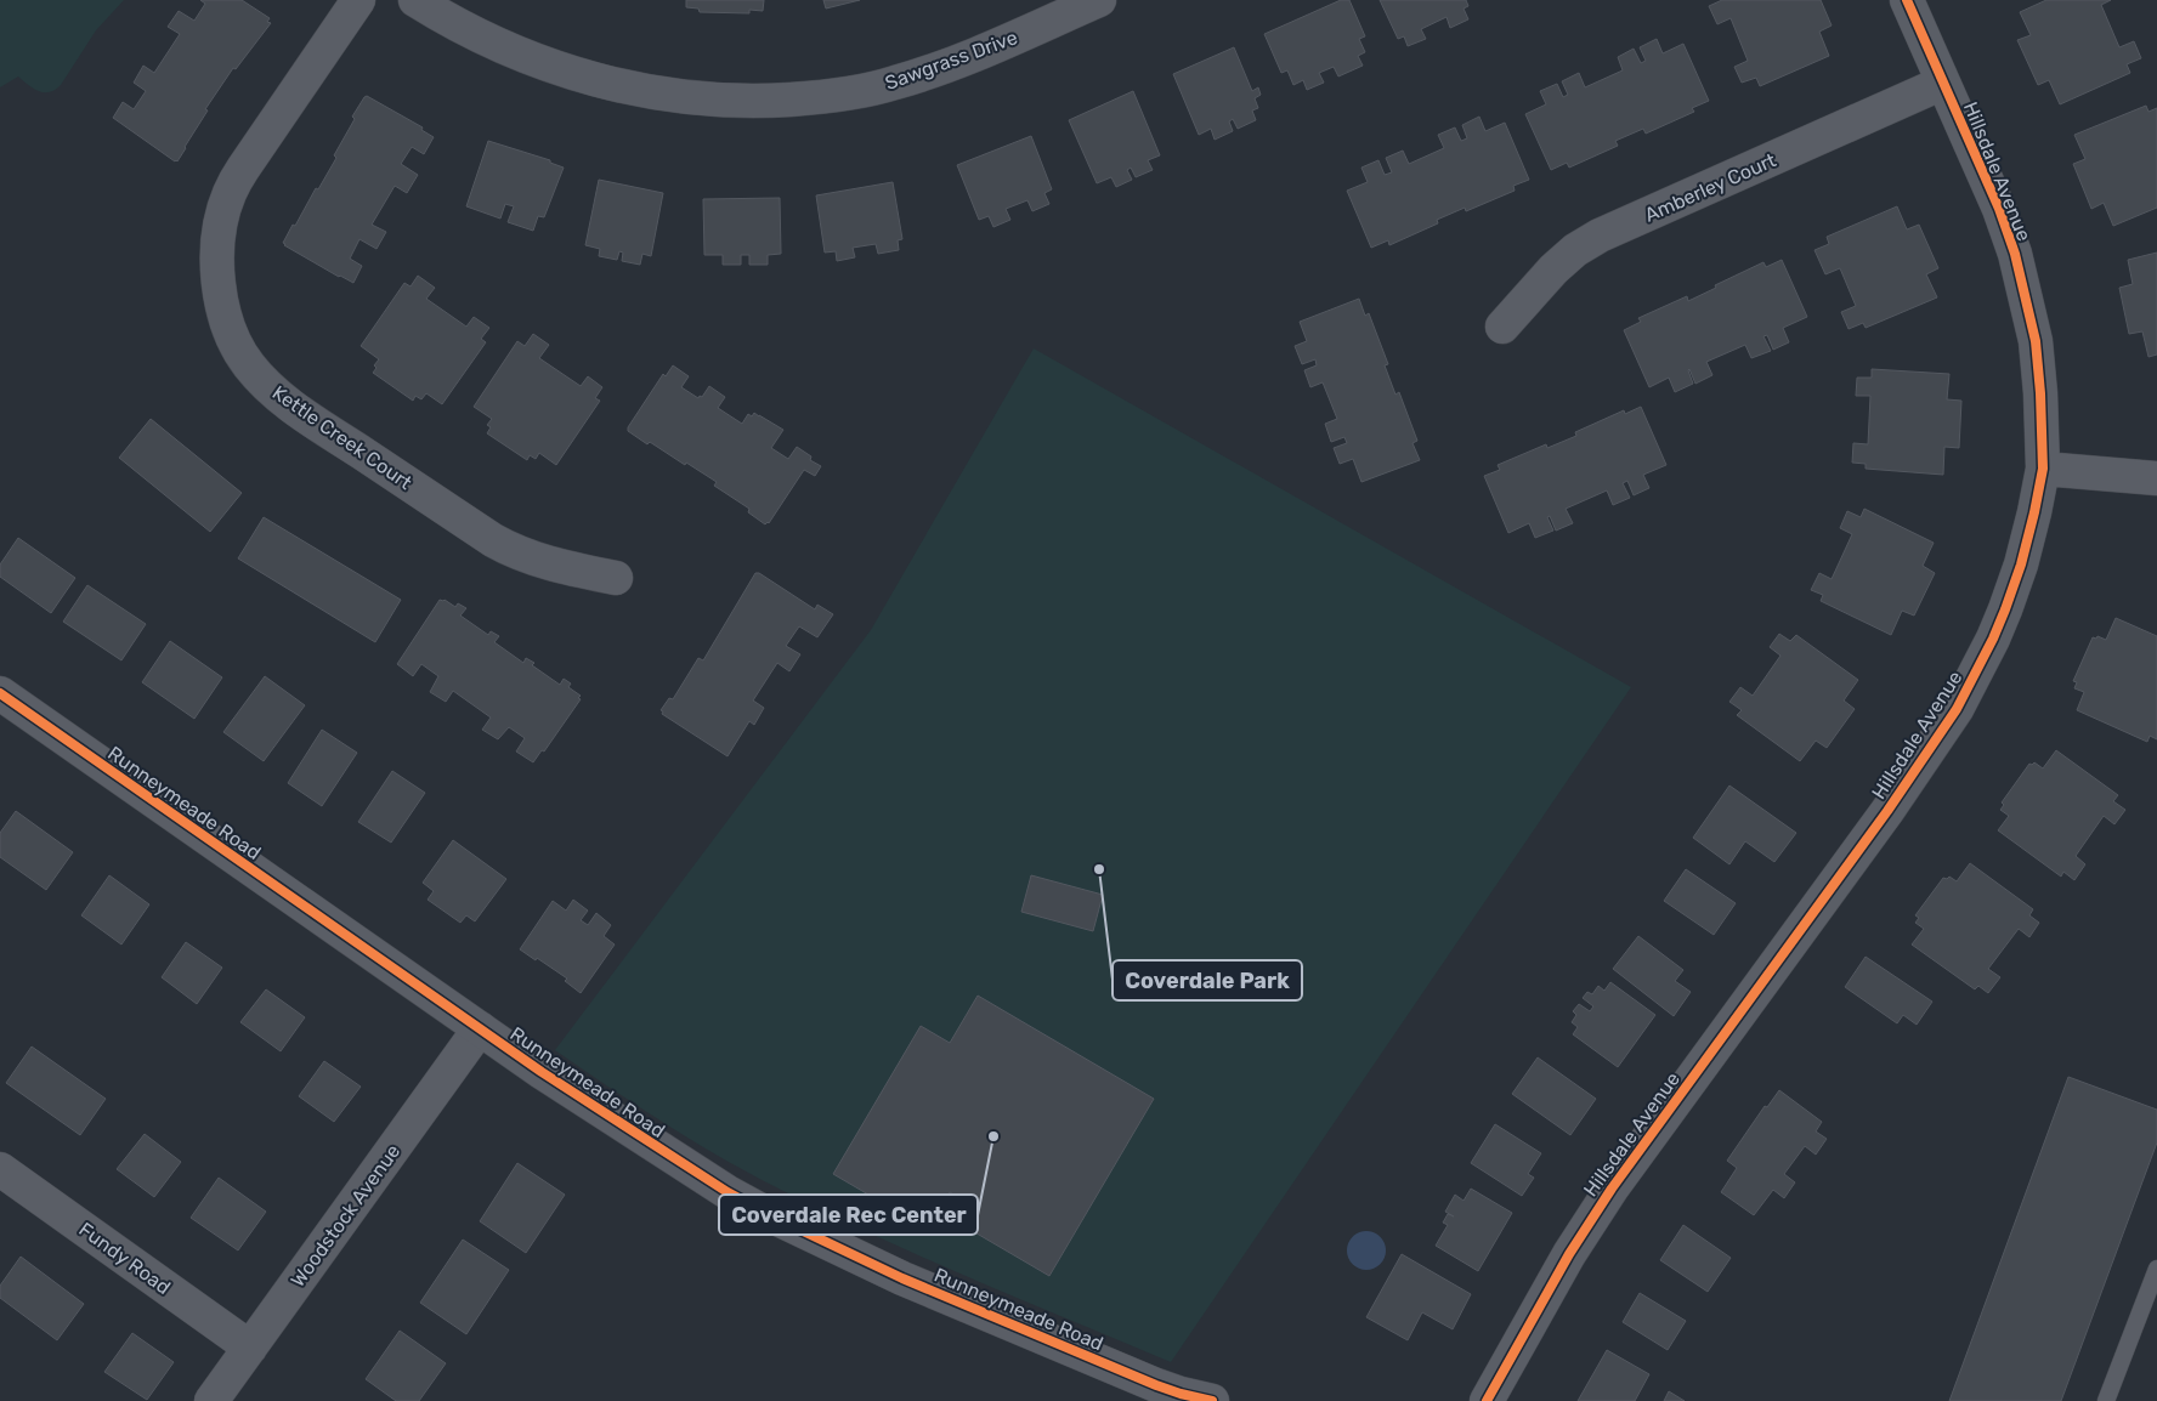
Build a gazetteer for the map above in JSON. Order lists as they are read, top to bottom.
{
  "streets": {
    "street": [
      "Sawgrass Drive",
      "Hillsdale Avenue",
      "Amberley Court",
      "Kettle Creek Court",
      "Runneymeade Road",
      "Woodstock Avenue",
      "Fundy Road"
    ]
  },
  "crossings": [
    ["Hillsdale Avenue", "Amberley Court"],
    ["Runneymeade Road", "Woodstock Avenue"],
    ["Woodstock Avenue", "Fundy Road"]
  ],
  "places": ["Coverdale Park", "Coverdale Rec Center"]
}
